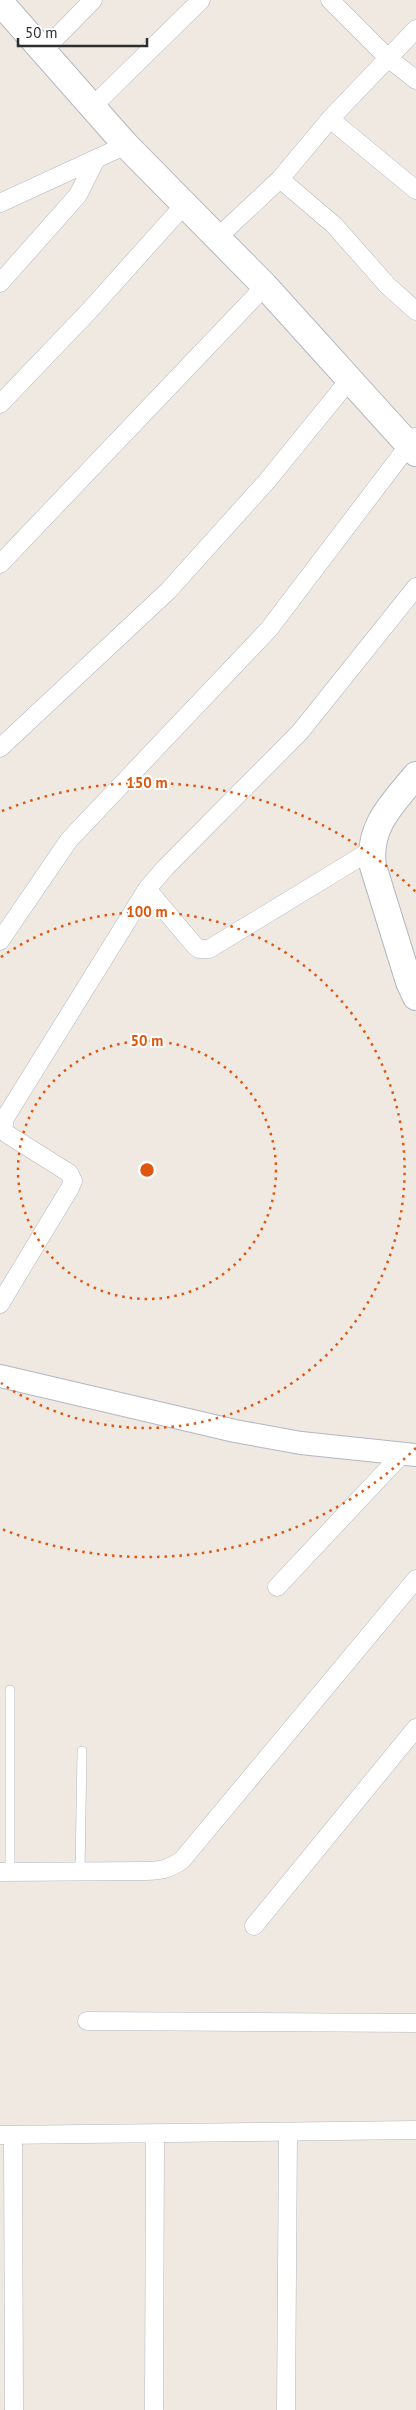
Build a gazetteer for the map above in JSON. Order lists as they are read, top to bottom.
{
  "scale_bar": "50 m",
  "rings": ["150 m", "100 m", "50 m"]
}
